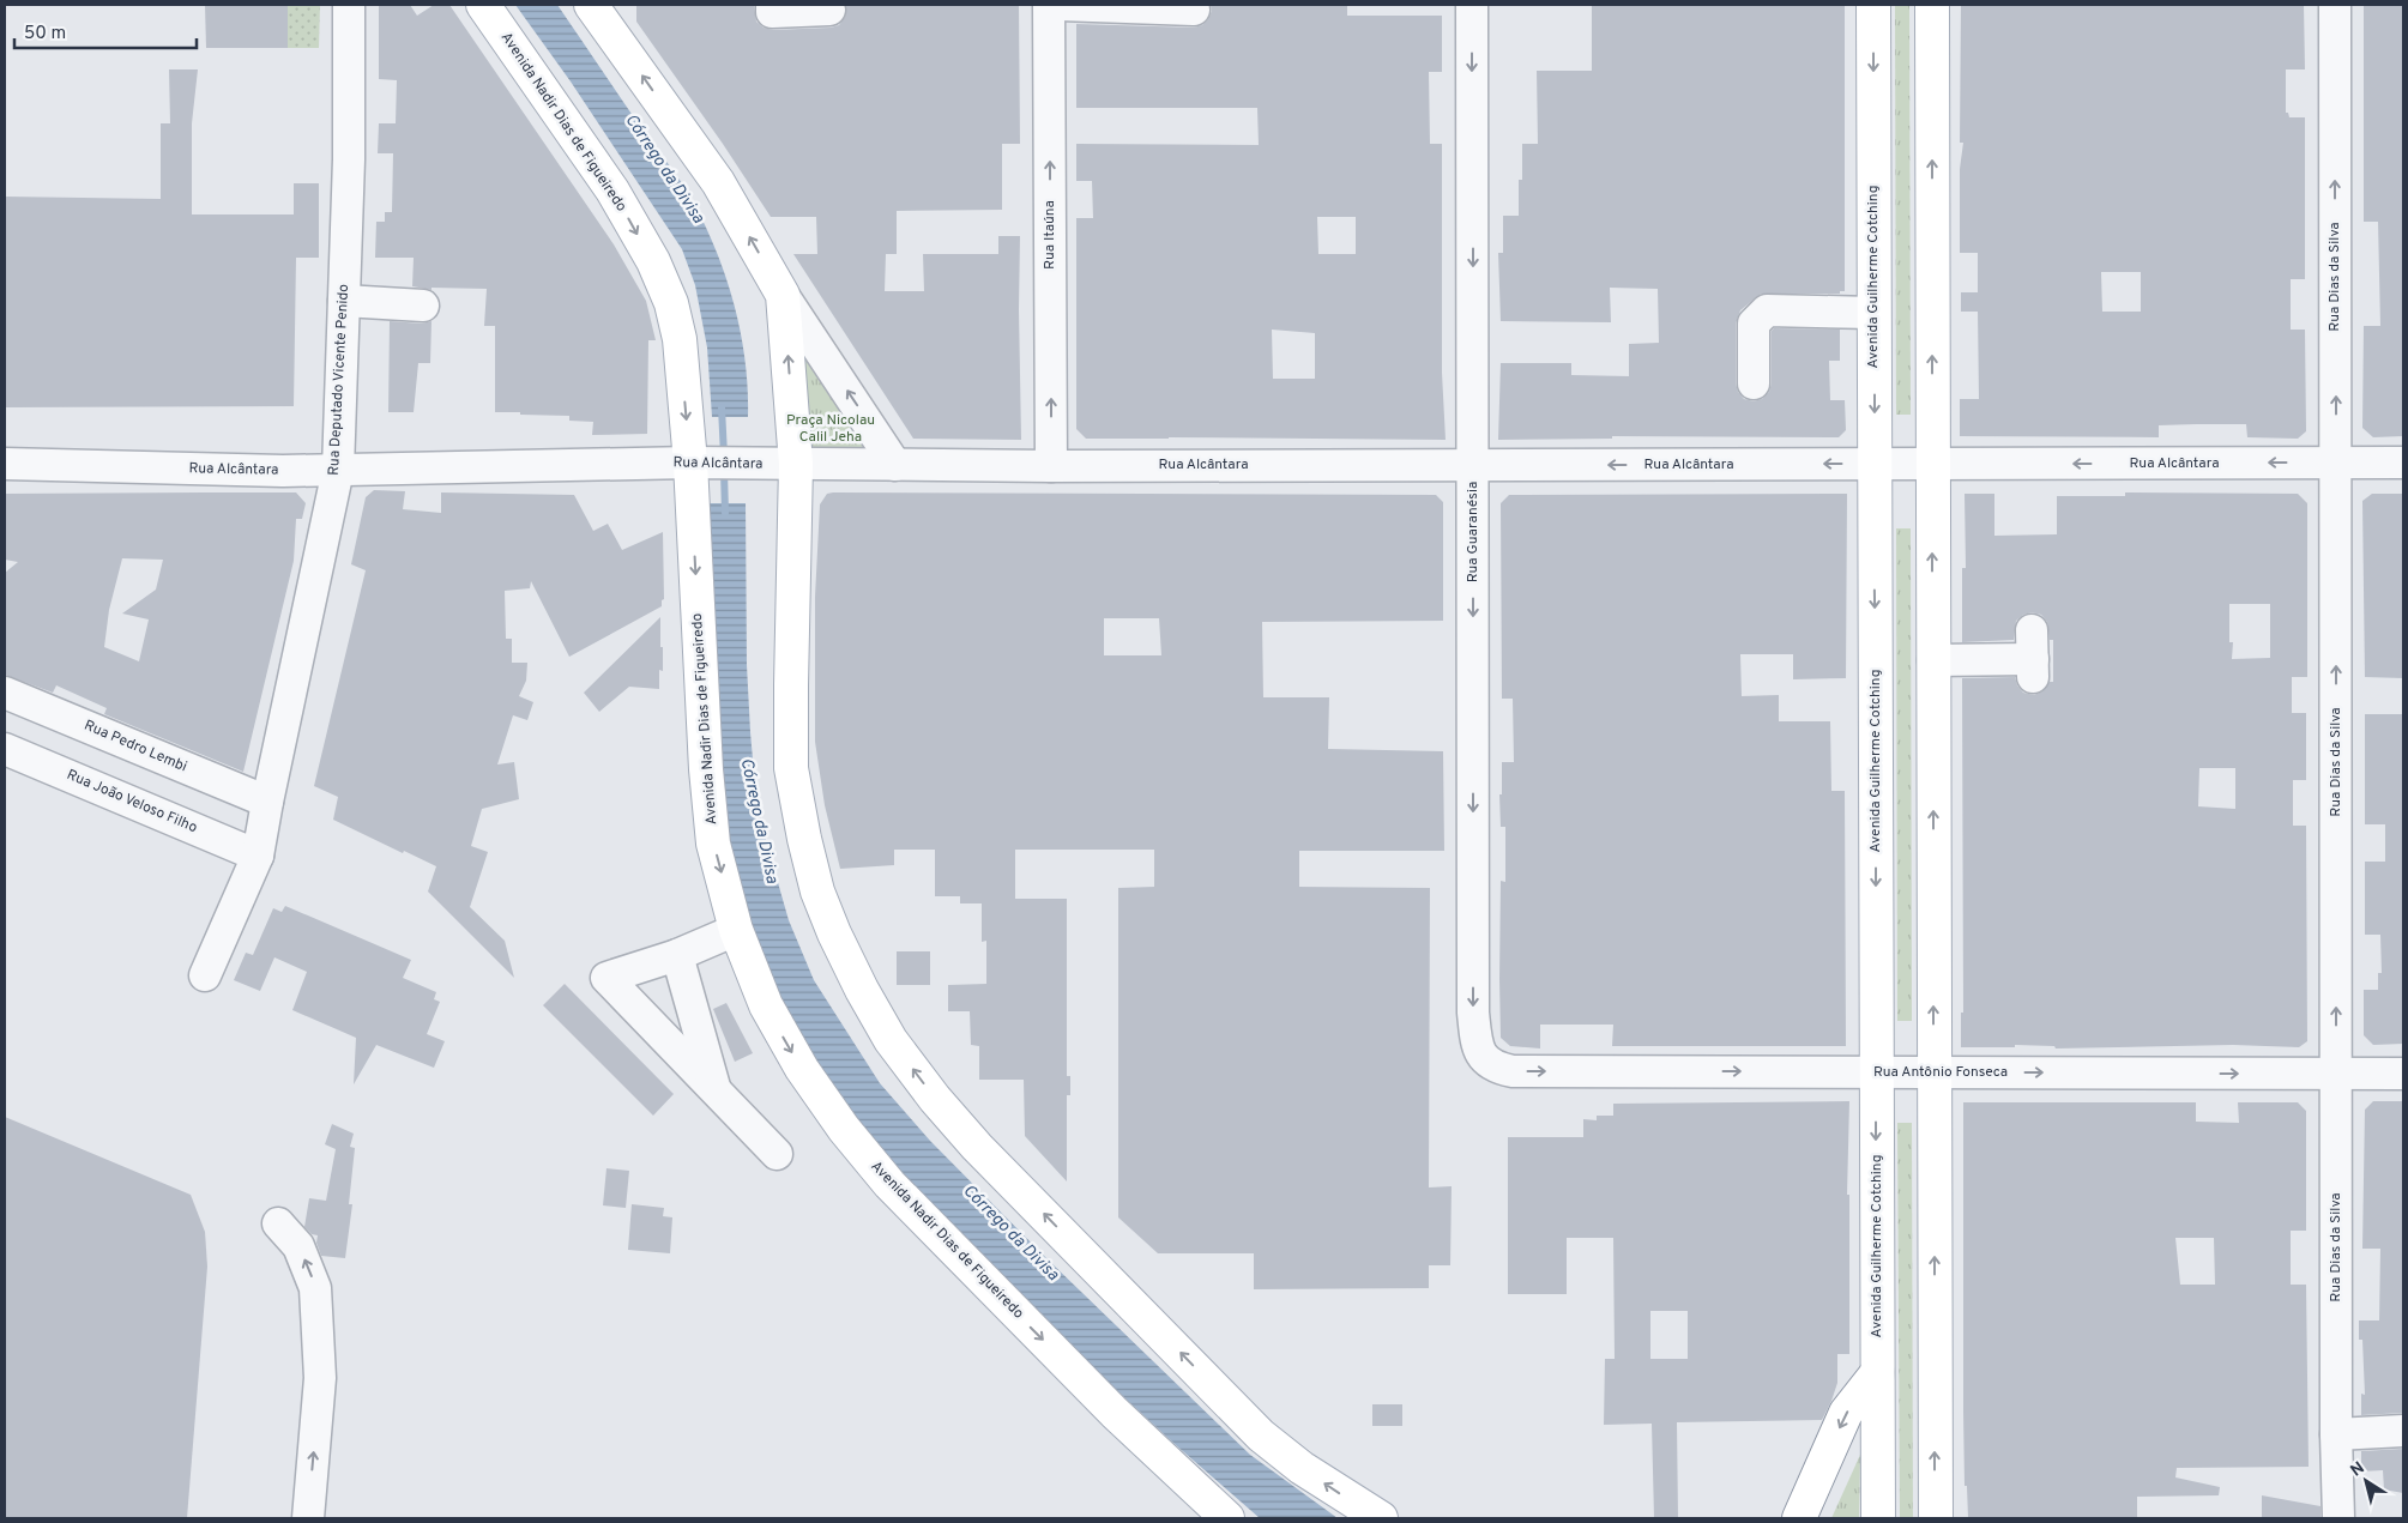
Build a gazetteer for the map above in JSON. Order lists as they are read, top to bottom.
{
  "streets": {
    "main road": ["Avenida Nadir Dias de Figueiredo", "Avenida Guilherme Cotching"],
    "street": [
      "Rua Itaúna",
      "Rua Dias da Silva",
      "Rua Deputado Vicente Penido",
      "Rua Alcântara",
      "Rua Guaranésia",
      "Rua Pedro Lembi",
      "Rua João Veloso Filho",
      "Rua Antônio Fonseca"
    ]
  },
  "crossings": [
    ["Avenida Nadir Dias de Figueiredo", "Rua Alcântara"],
    ["Rua Itaúna", "Rua Alcântara"],
    ["Avenida Guilherme Cotching", "Rua Alcântara"],
    ["Avenida Guilherme Cotching", "Rua Antônio Fonseca"],
    ["Rua Dias da Silva", "Rua Alcântara"],
    ["Rua Dias da Silva", "Rua Antônio Fonseca"],
    ["Rua Deputado Vicente Penido", "Rua Alcântara"],
    ["Rua Deputado Vicente Penido", "Rua Pedro Lembi"],
    ["Rua Deputado Vicente Penido", "Rua João Veloso Filho"],
    ["Rua Alcântara", "Rua Guaranésia"],
    ["Rua Guaranésia", "Rua Antônio Fonseca"]
  ],
  "one_way": [
    "Rua Itaúna",
    "Rua Dias da Silva",
    "Rua Guaranésia",
    "Rua Antônio Fonseca"
  ],
  "water": ["Córrego da Divisa"],
  "parks": ["Praça Nicolau Calil Jeha"],
  "scale_bar": "50 m",
  "north": "top left"
}
